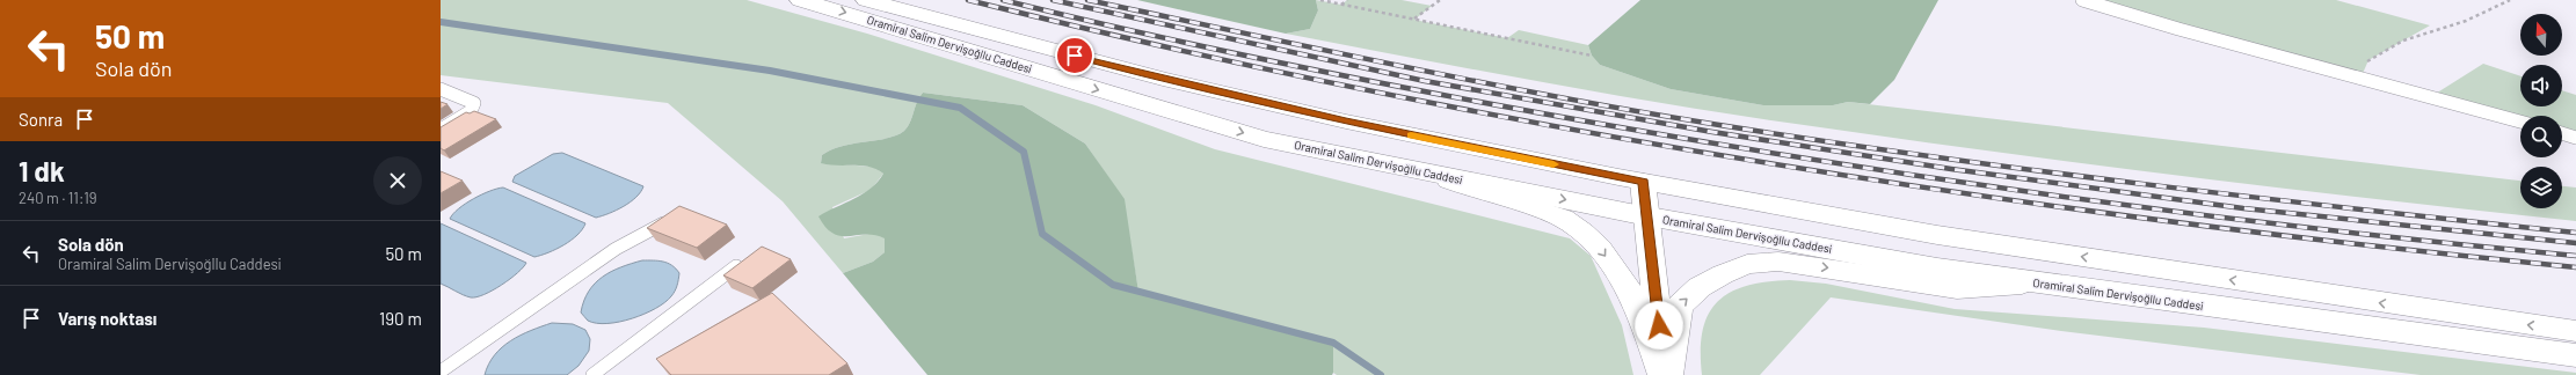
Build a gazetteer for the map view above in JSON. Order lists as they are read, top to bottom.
{
  "streets": {
    "main road": ["Oramiral Salim Dervişoğllu Caddesi"]
  },
  "north": "top",
  "page": {
    "turn": ["50 m", "Sola dön"],
    "then": "Sonra",
    "heading": ["1 dk", "240 m · 11:19"],
    "list": [
      {
        "name": "Sola dön",
        "note": "Oramiral Salim Dervişoğllu Caddesi",
        "value": "50 m"
      },
      {
        "name": "Varış noktası",
        "value": "190 m"
      }
    ]
  }
}
